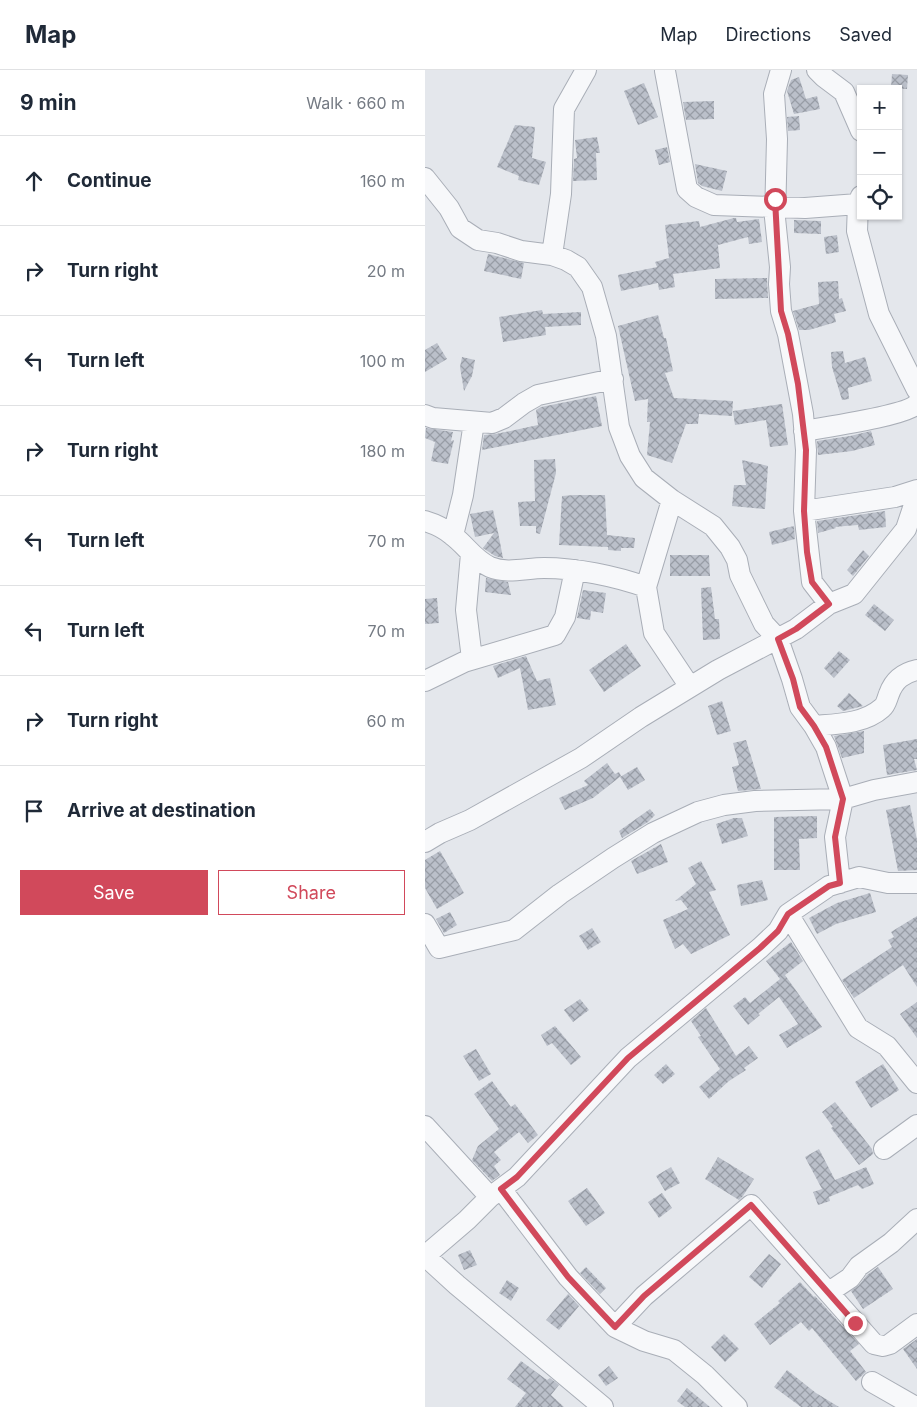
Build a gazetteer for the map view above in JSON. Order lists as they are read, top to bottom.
{
  "page": {
    "header": "Map",
    "nav": ["Map", "Directions", "Saved"],
    "heading": ["9 min", "Walk · 660 m"],
    "map_buttons": ["+", "−"],
    "list": [
      ["Continue", "160 m"],
      ["Turn right", "20 m"],
      ["Turn left", "100 m"],
      ["Turn right", "180 m"],
      ["Turn left", "70 m"],
      ["Turn left", "70 m"],
      ["Turn right", "60 m"],
      "Arrive at destination"
    ],
    "buttons": ["Save", "Share"]
  }
}
